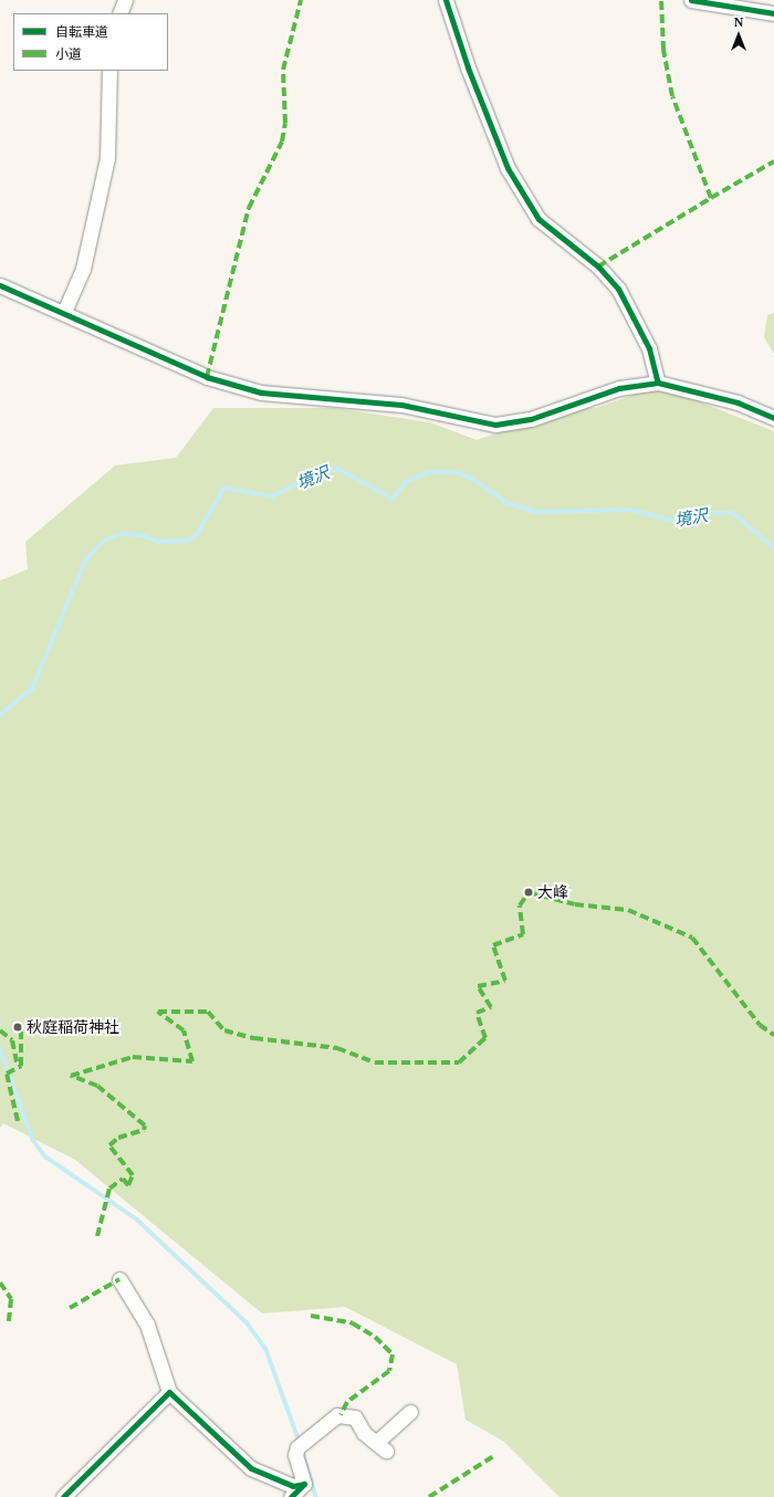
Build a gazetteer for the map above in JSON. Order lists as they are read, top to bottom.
{
  "water": ["境沢"],
  "places": ["大峰", "秋庭稲荷神社"],
  "legend": ["自転車道", "小道"],
  "north": "top"
}
